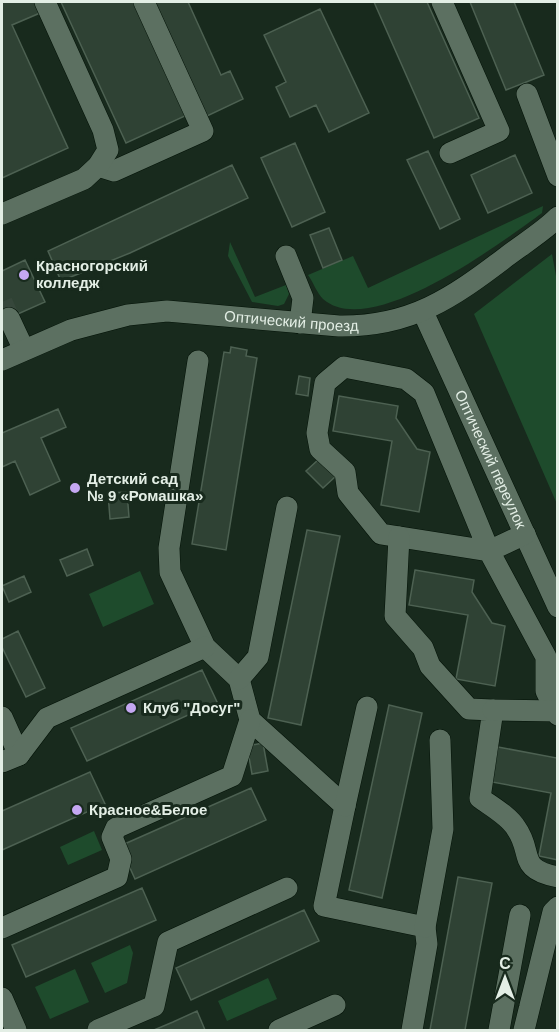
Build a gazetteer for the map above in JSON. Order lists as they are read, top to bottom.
{
  "streets": {
    "street": ["Оптический проезд", "Оптический переулок"]
  },
  "crossings": [
    ["Оптический проезд", "Оптический переулок"]
  ],
  "places": [
    "Красногорский колледж",
    "Детский сад № 9 «Ромашка»",
    "Клуб \"Досуг\"",
    "Красное&Белое"
  ],
  "north": "top"
}
